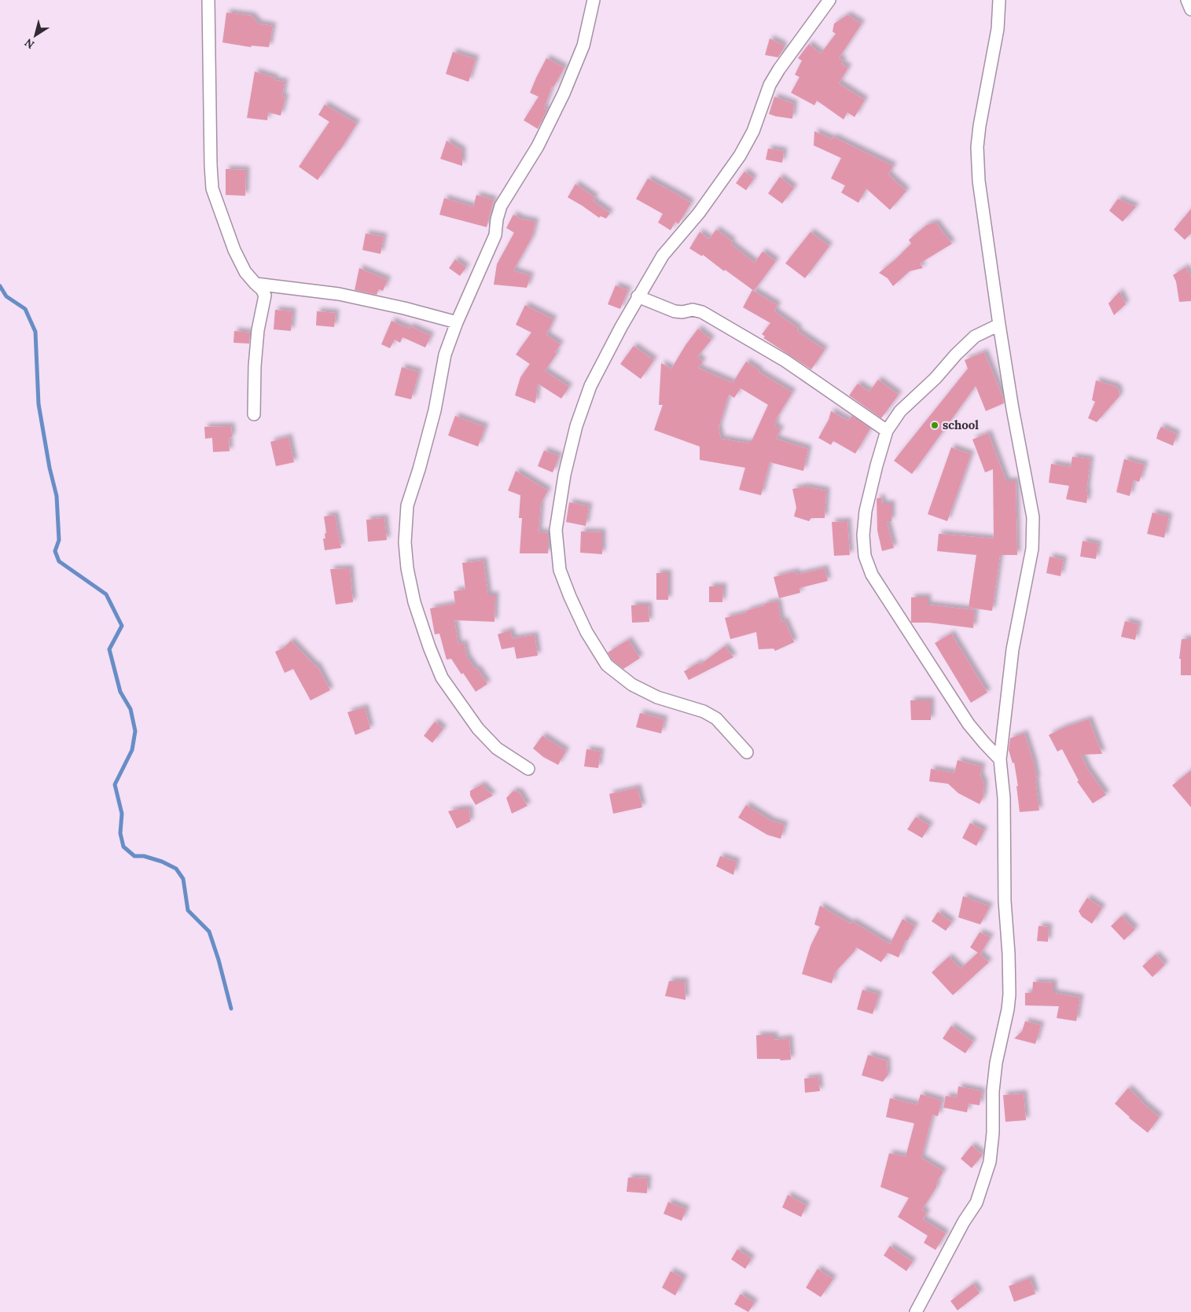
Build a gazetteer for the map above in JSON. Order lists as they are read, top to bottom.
{
  "places": ["school"],
  "north": "bottom left"
}
